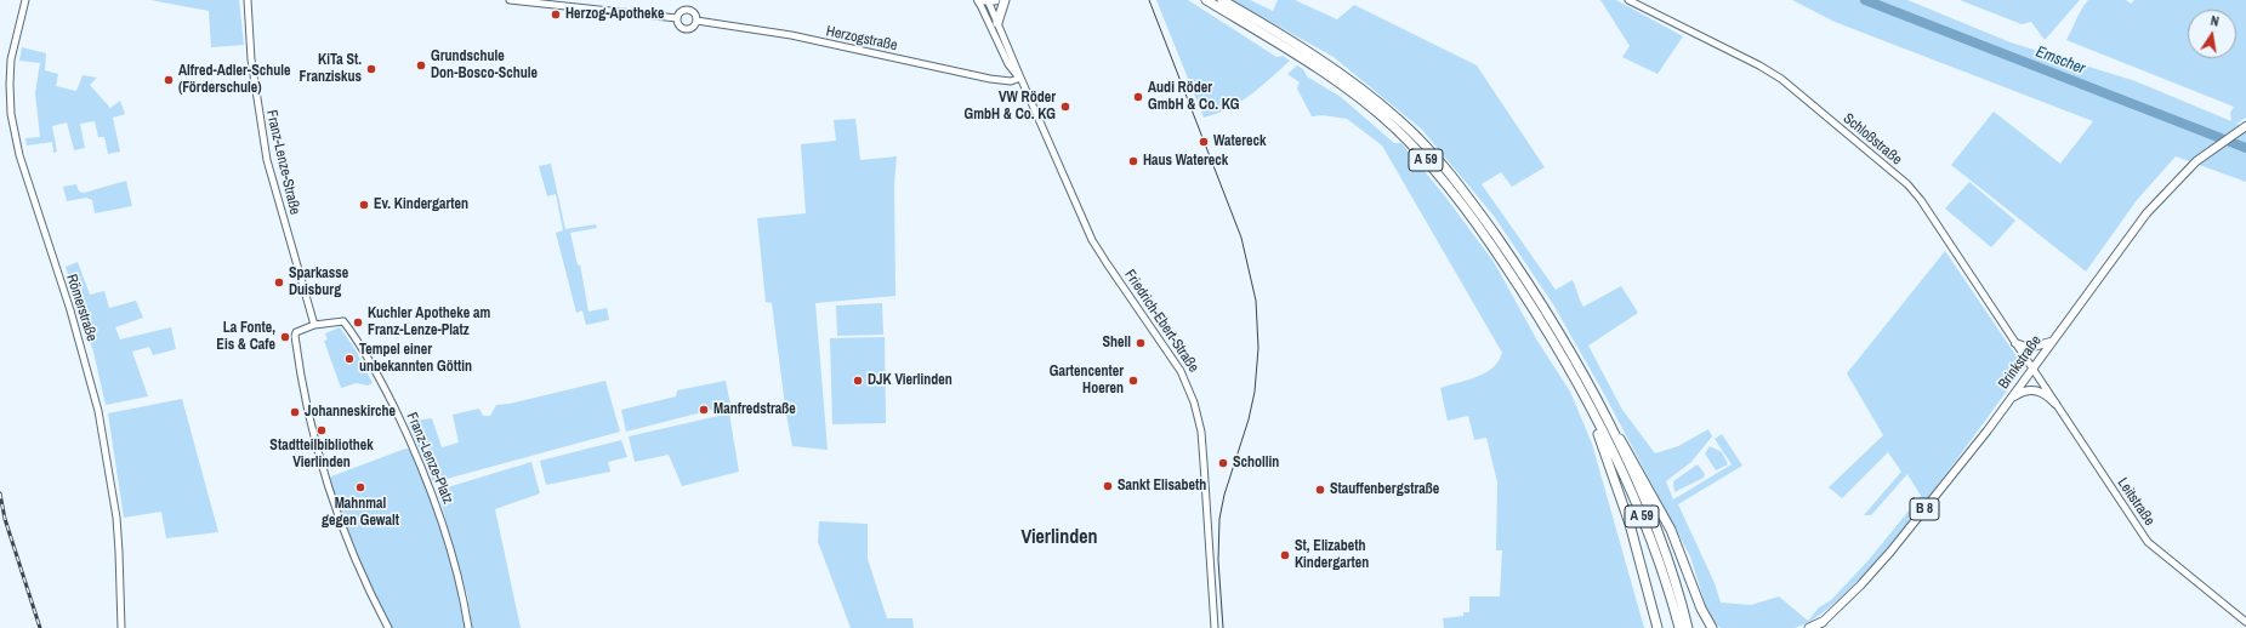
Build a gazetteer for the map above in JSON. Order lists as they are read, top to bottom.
{
  "streets": {
    "highway": ["A 59"],
    "main road": ["Brinkstraße", "B 8"],
    "street": [
      "Herzogstraße",
      "Schloßstraße",
      "Franz-Lenze-Straße",
      "Römerstraße",
      "Friedrich-Ebert-Straße",
      "Franz-Lenze-Platz",
      "Leitstraße"
    ]
  },
  "crossings": [
    ["Herzogstraße", "Friedrich-Ebert-Straße"],
    ["Schloßstraße", "Brinkstraße"],
    ["Schloßstraße", "Leitstraße"],
    ["Franz-Lenze-Straße", "Franz-Lenze-Platz"],
    ["Brinkstraße", "Leitstraße"]
  ],
  "districts": ["Vierlinden"],
  "water": ["Emscher"],
  "places": [
    "Herzog-Apotheke",
    "Grundschule Don-Bosco-Schule",
    "KiTa St. Franziskus",
    "Alfred-Adler-Schule (Förderschule)",
    "Audi Röder GmbH & Co. KG",
    "VW Röder GmbH & Co. KG",
    "Watereck",
    "Haus Watereck",
    "Ev. Kindergarten",
    "Sparkasse Duisburg",
    "Kuchler Apotheke am Franz-Lenze-Platz",
    "La Fonte, Eis & Cafe",
    "Shell",
    "Tempel einer unbekannten Göttin",
    "DJK Vierlinden",
    "Gartencenter Hoeren",
    "Manfredstraße",
    "Johanneskirche",
    "Stadtteilbibliothek Vierlinden",
    "Schollin",
    "Sankt Elisabeth",
    "Mahnmal gegen Gewalt",
    "Stauffenbergstraße",
    "St, Elizabeth Kindergarten"
  ],
  "north": "top"
}
